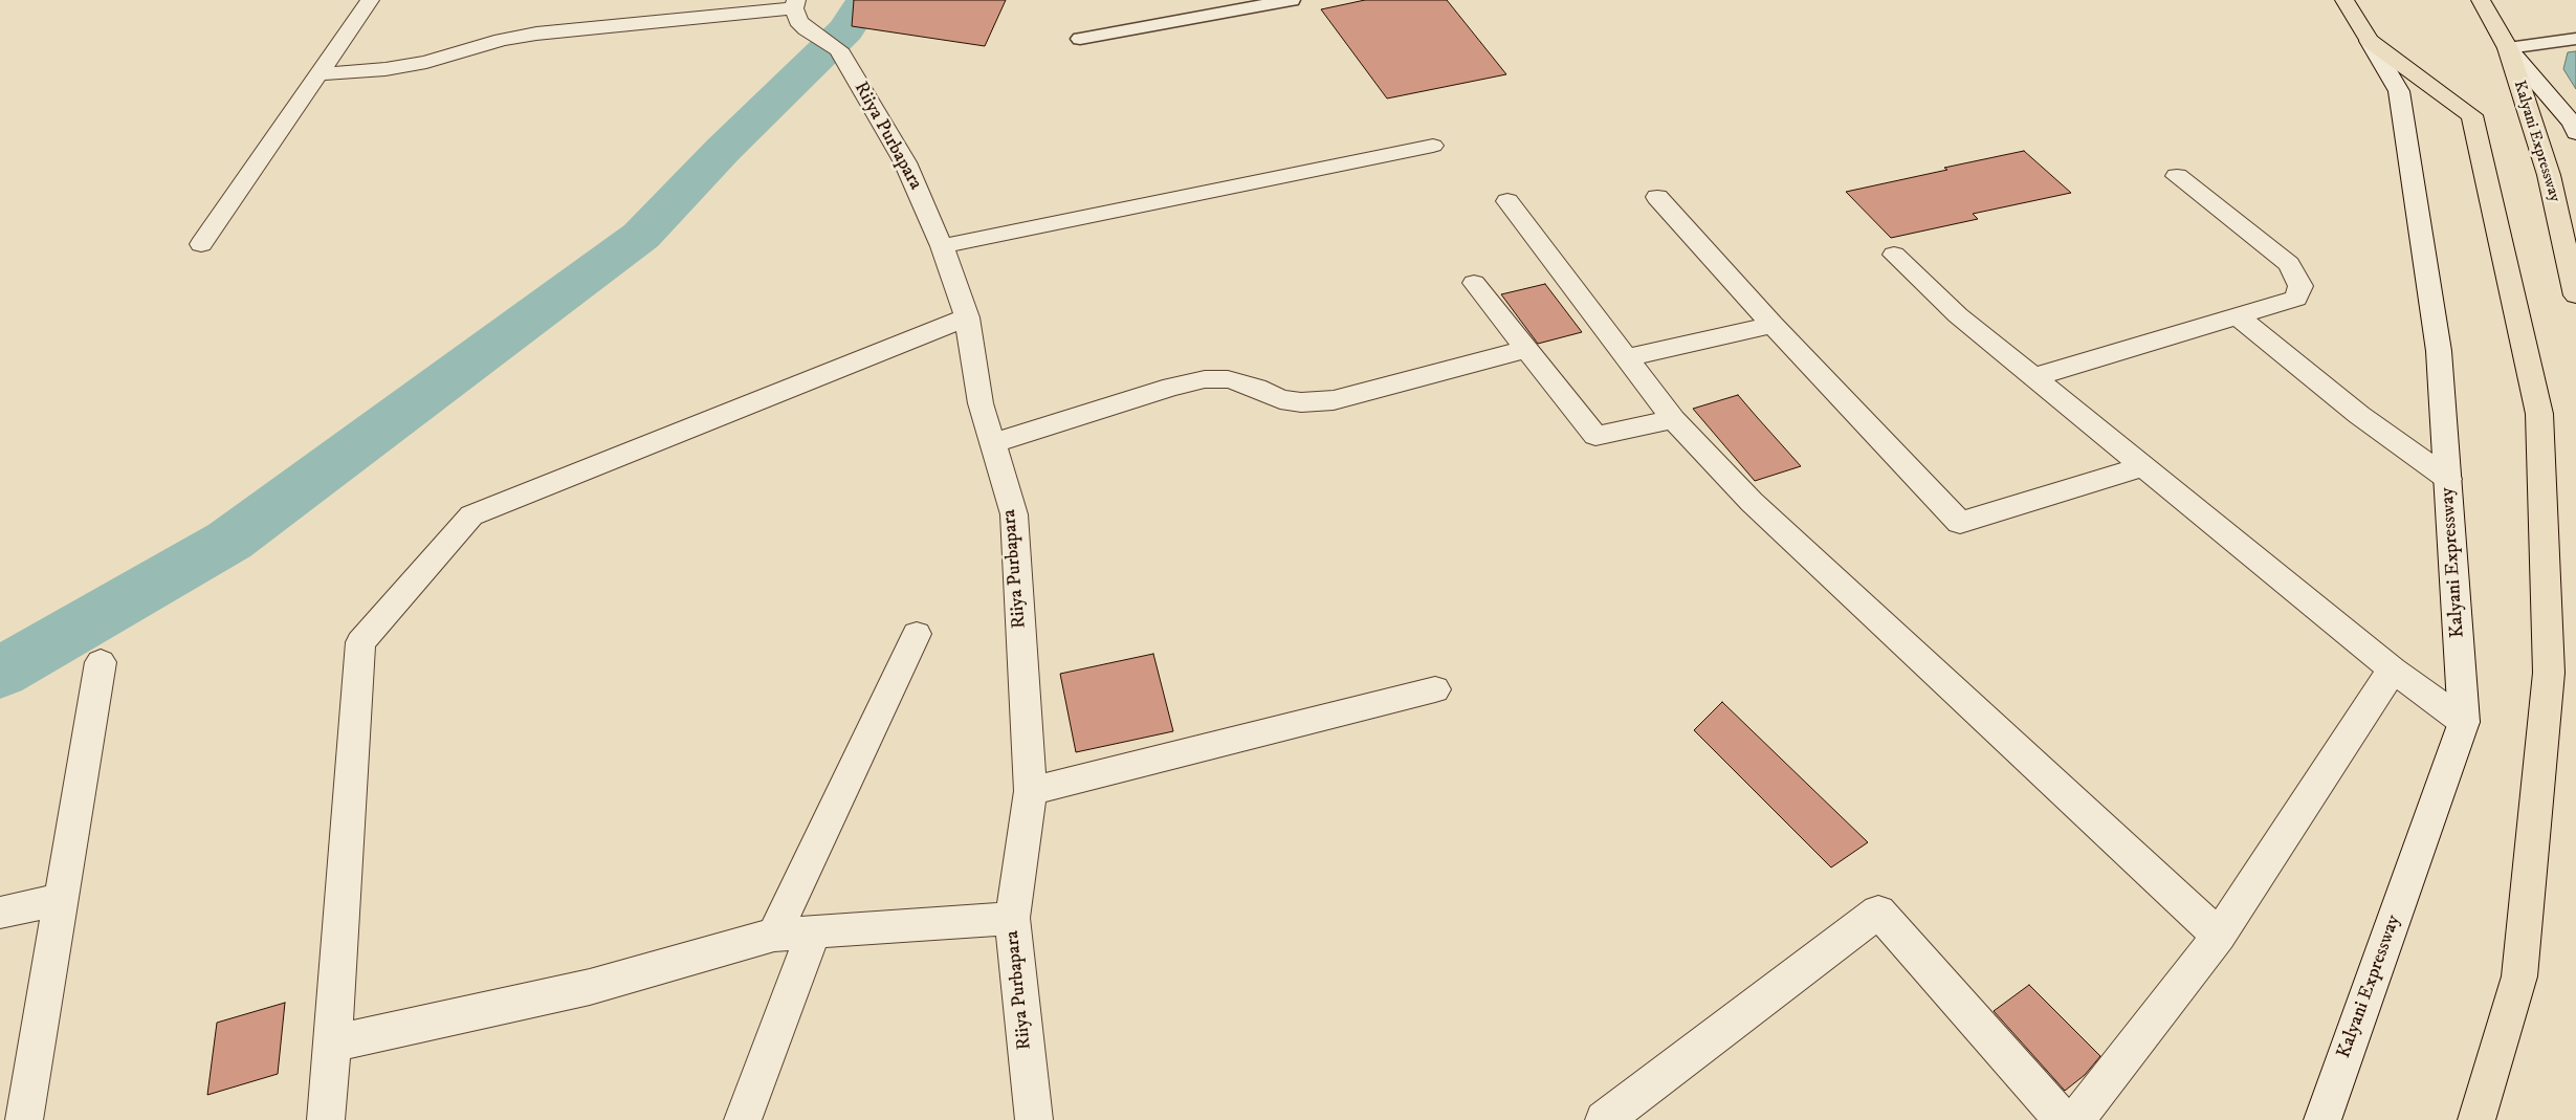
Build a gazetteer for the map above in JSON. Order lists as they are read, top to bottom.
{
  "streets": {
    "highway": ["Kalyani Expressway"],
    "street": ["Riiya Purbapara"]
  }
}
